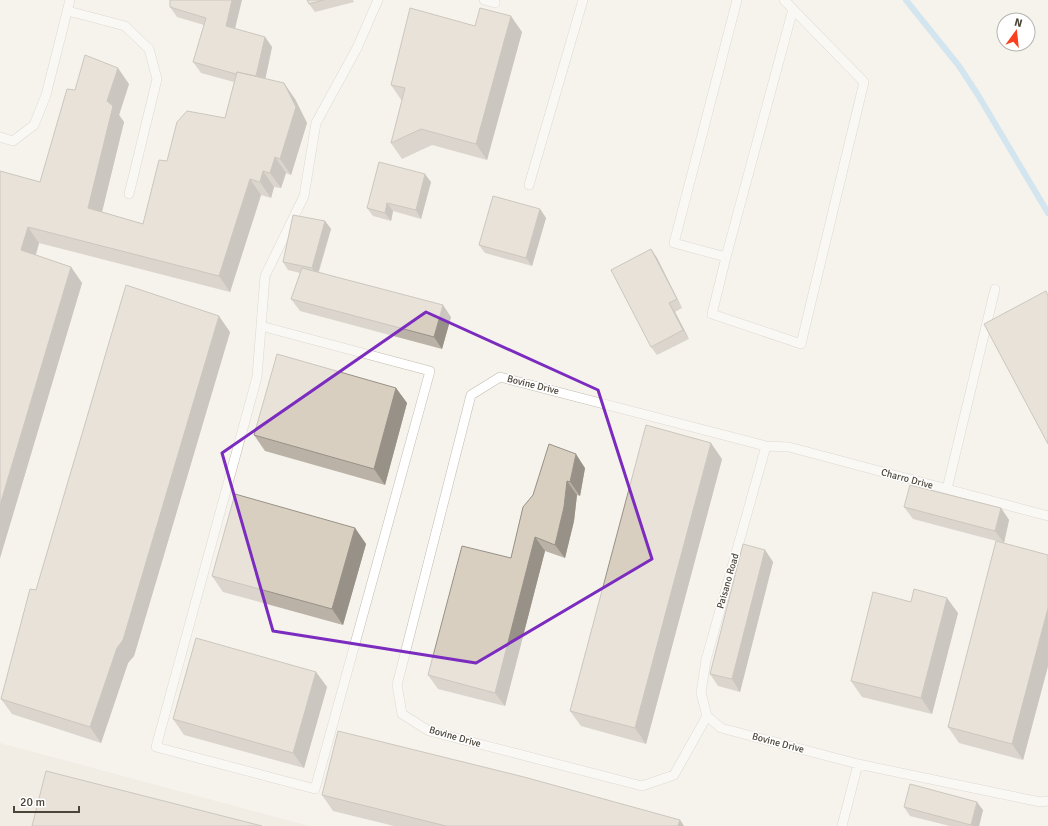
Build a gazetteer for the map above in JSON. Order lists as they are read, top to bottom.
{
  "streets": {
    "lane": ["Bovine Drive", "Charro Drive", "Paisano Road"]
  },
  "crossings": [
    ["Bovine Drive", "Charro Drive"],
    ["Bovine Drive", "Paisano Road"],
    ["Charro Drive", "Paisano Road"]
  ],
  "scale_bar": "20 m",
  "north": "top"
}
